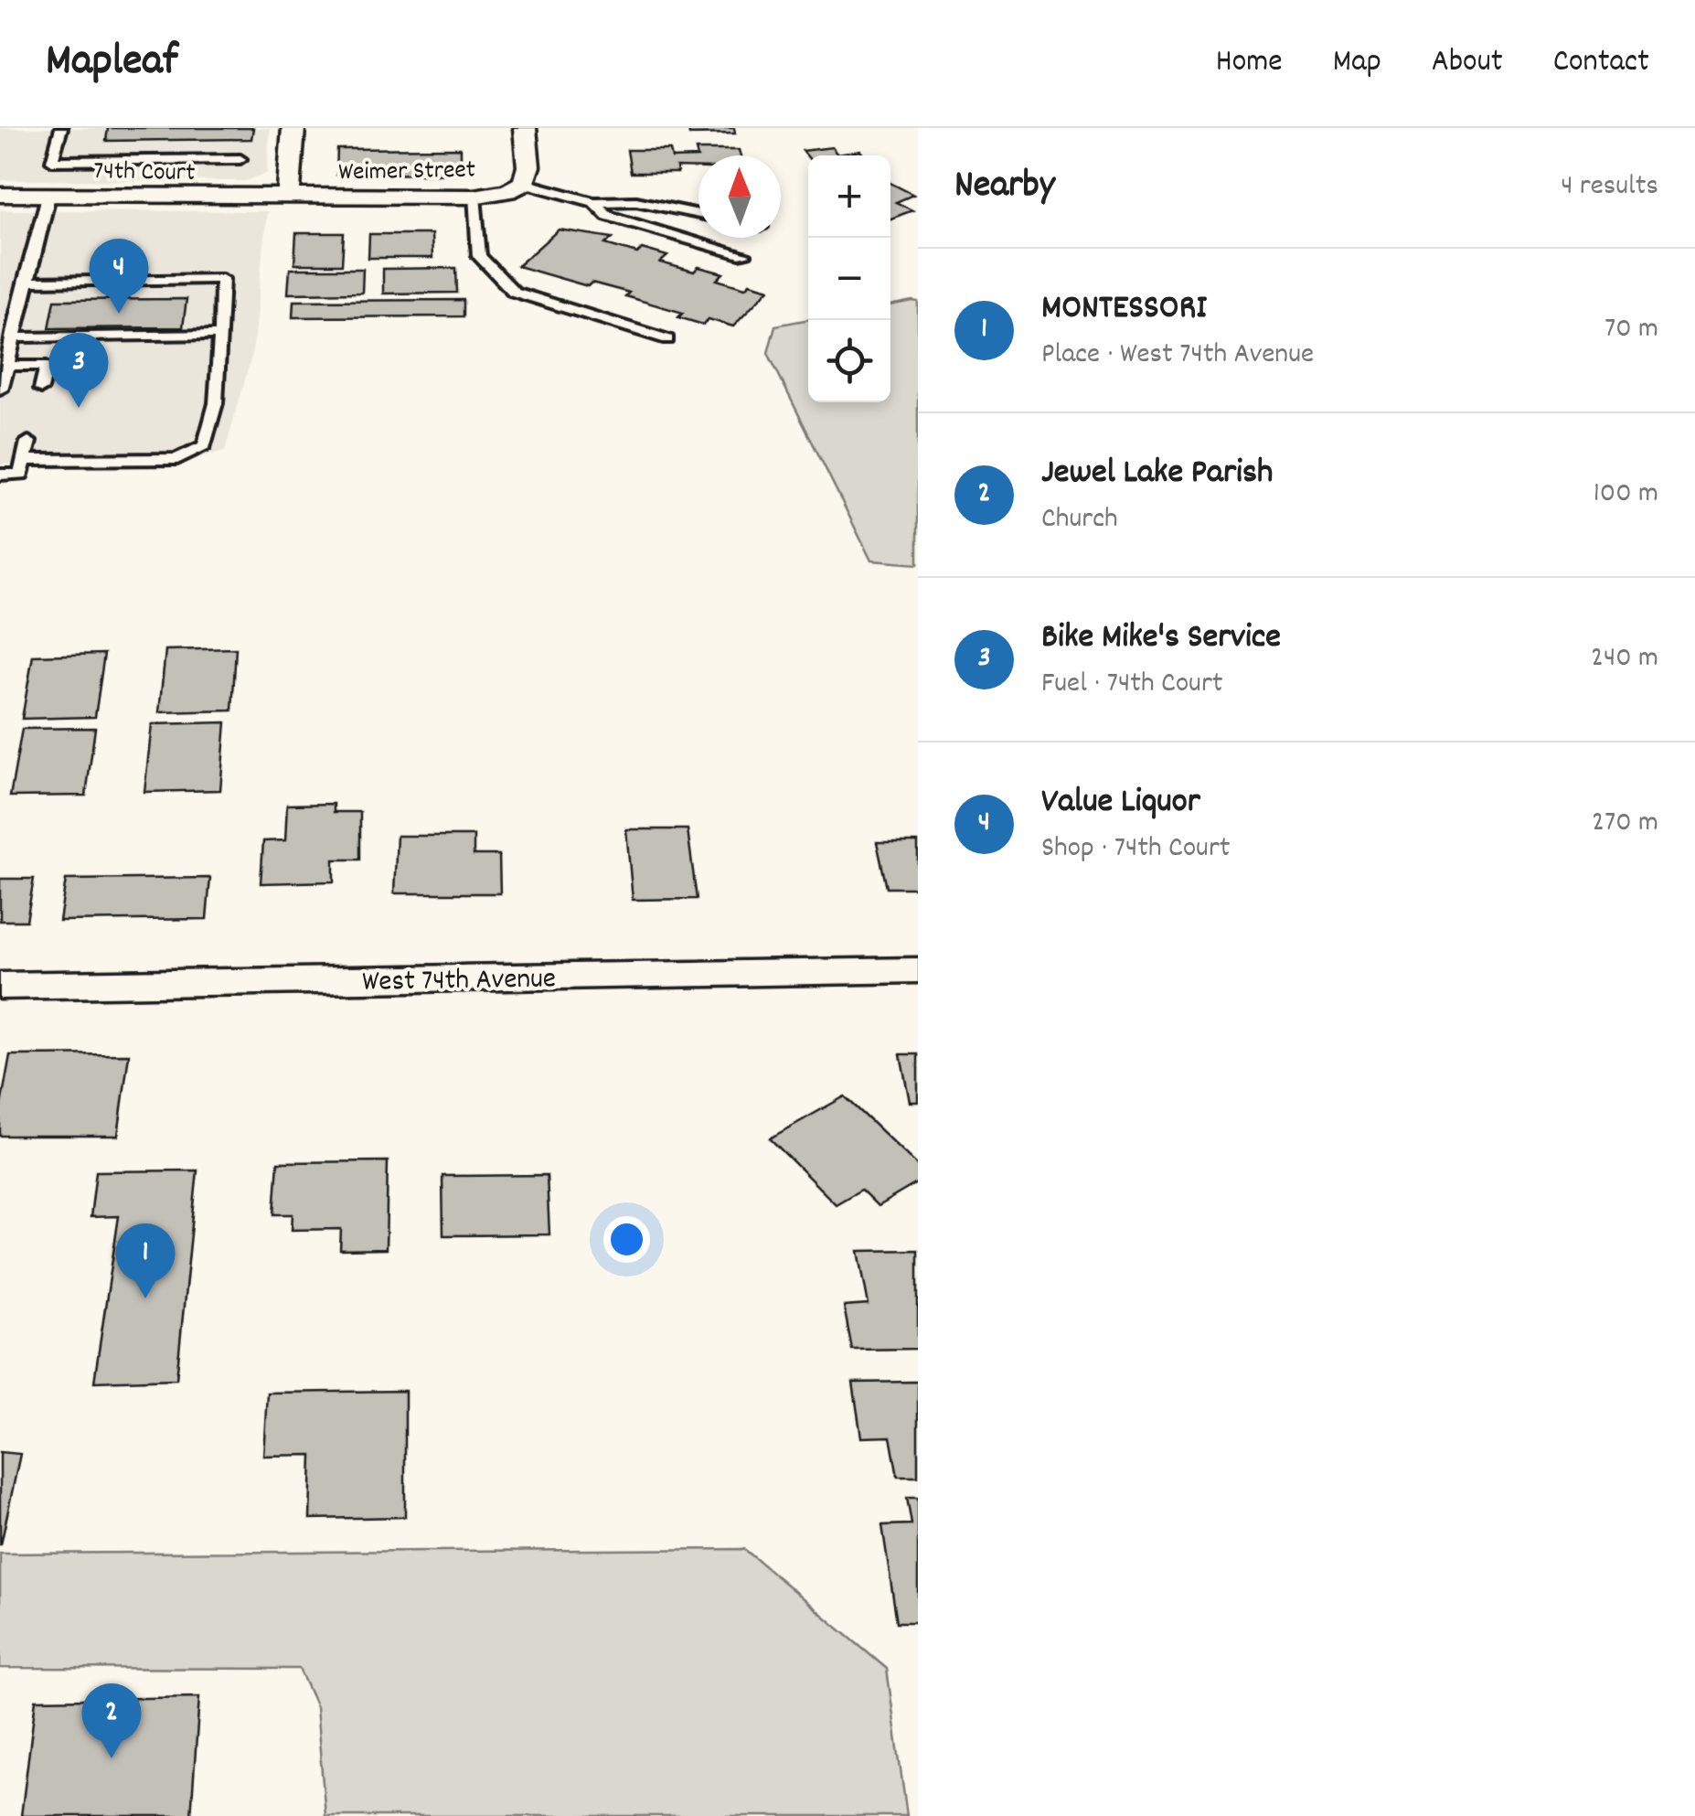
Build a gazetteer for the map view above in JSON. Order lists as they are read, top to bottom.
{
  "streets": {
    "street": ["Weimer Street", "74th Court", "West 74th Avenue"]
  },
  "crossings": [
    ["Weimer Street", "74th Court"]
  ],
  "north": "top",
  "page": {
    "header": "Mapleaf",
    "nav": [
      "Home",
      "Map",
      "About",
      "Contact"
    ],
    "heading": ["Nearby", "4 results"],
    "map_buttons": ["+", "−"],
    "pins": [
      "4",
      "3",
      "1",
      "2"
    ],
    "list": [
      {
        "mark": "1",
        "name": "MONTESSORI",
        "note": "Place · West 74th Avenue",
        "value": "70 m"
      },
      {
        "mark": "2",
        "name": "Jewel Lake Parish",
        "note": "Church",
        "value": "100 m"
      },
      {
        "mark": "3",
        "name": "Bike Mike's Service",
        "note": "Fuel · 74th Court",
        "value": "240 m"
      },
      {
        "mark": "4",
        "name": "Value Liquor",
        "note": "Shop · 74th Court",
        "value": "270 m"
      }
    ]
  }
}
